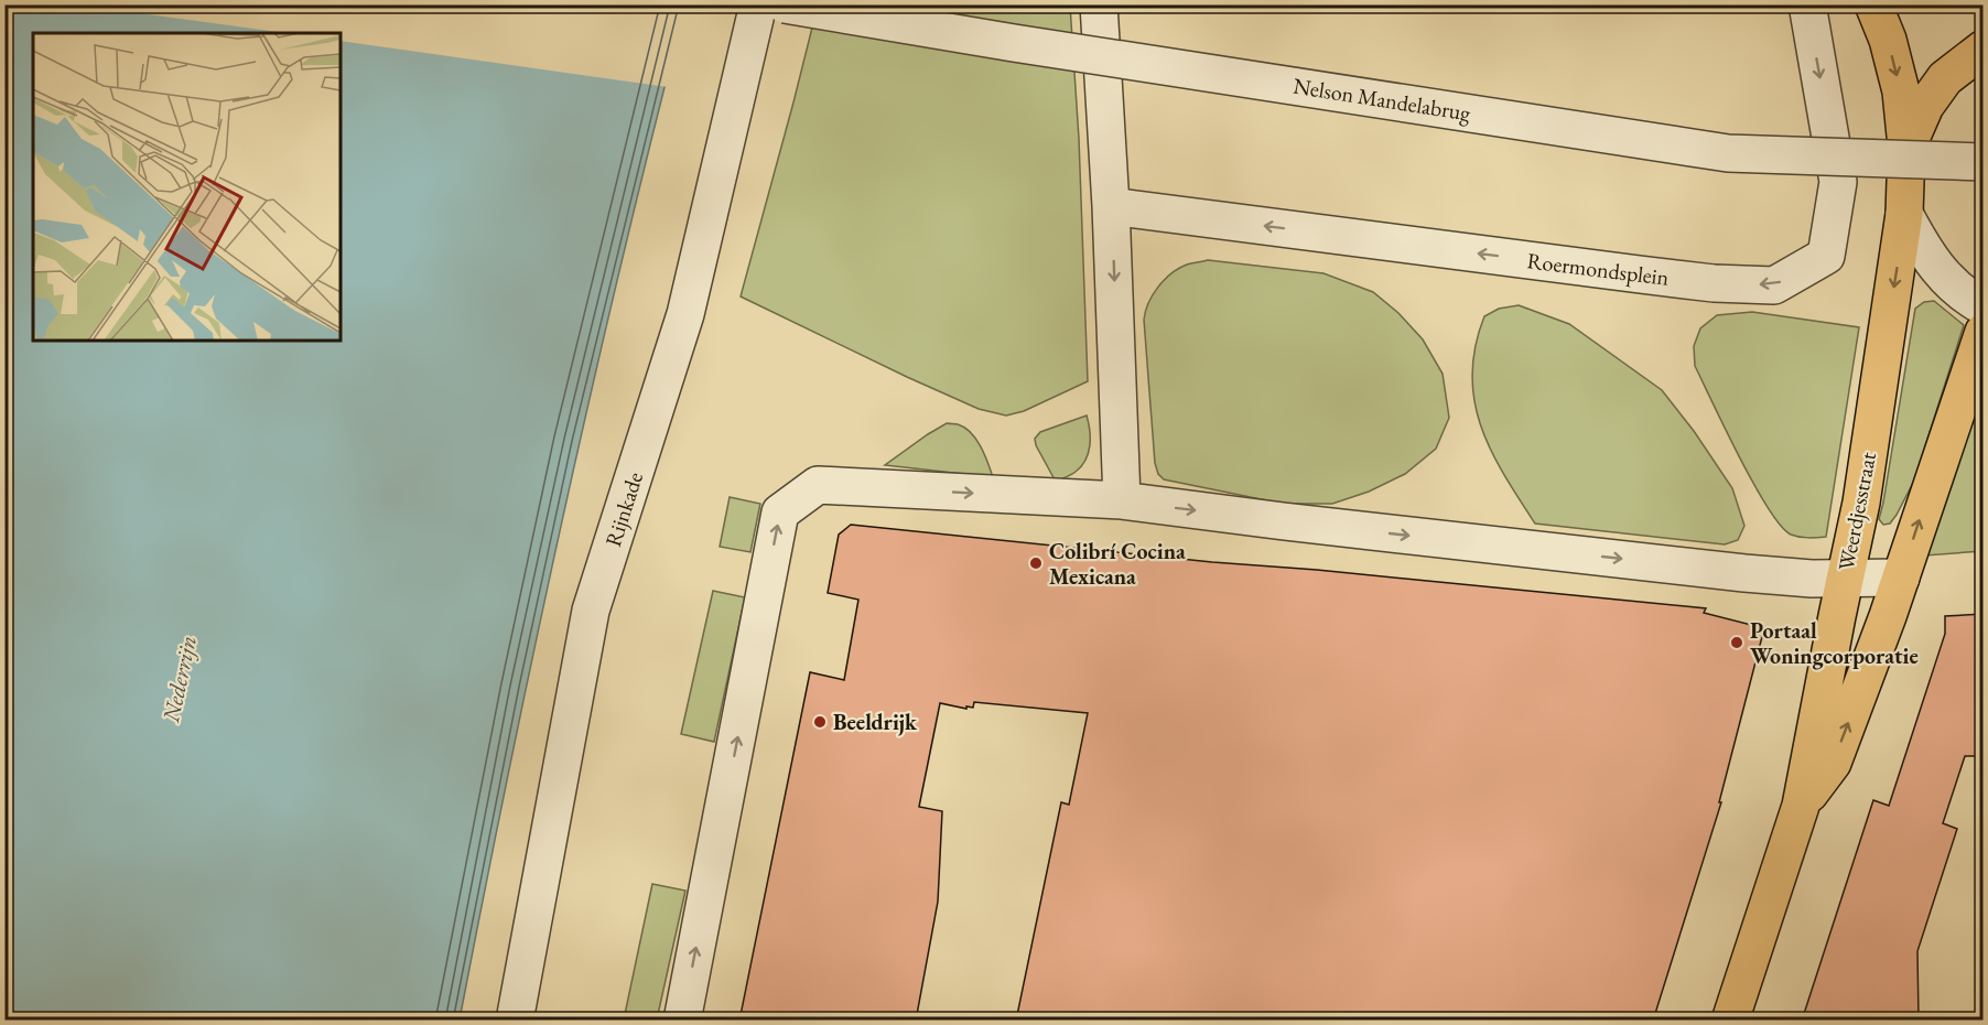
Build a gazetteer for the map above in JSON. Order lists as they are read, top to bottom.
{
  "streets": {
    "main road": ["Weerdjesstraat"],
    "street": ["Nelson Mandelabrug", "Roermondsplein", "Rijnkade"]
  },
  "water": ["Nederrijn"],
  "places": ["Colibrí Cocina Mexicana", "Portaal Woningcorporatie", "Beeldrijk"]
}
